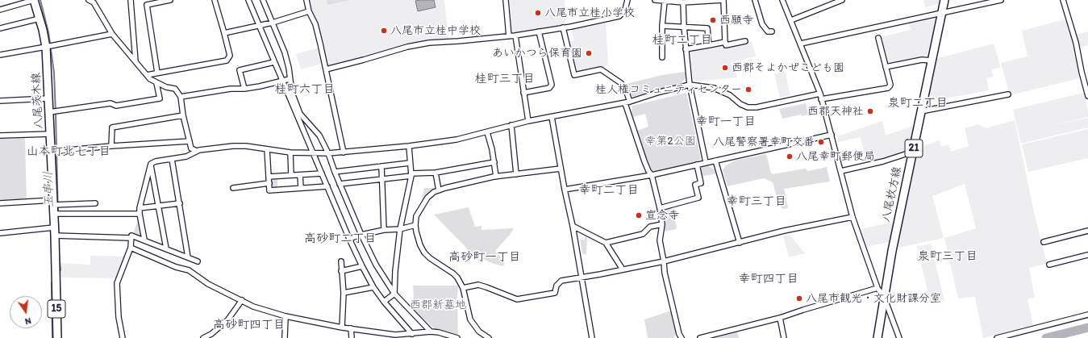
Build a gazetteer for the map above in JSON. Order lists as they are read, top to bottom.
{
  "streets": {
    "main road": [
      "八尾茨木線",
      "21",
      "八尾枚方線",
      "15"
    ]
  },
  "districts": [
    "桂町二丁目",
    "桂町三丁目",
    "桂町六丁目",
    "泉町二丁目",
    "幸町一丁目",
    "山本町北七丁目",
    "幸町二丁目",
    "幸町三丁目",
    "高砂町二丁目",
    "泉町三丁目",
    "高砂町一丁目",
    "幸町四丁目",
    "高砂町四丁目"
  ],
  "water": ["玉串川"],
  "parks": ["幸第2公園", "西郡新墓地"],
  "places": [
    "八尾市立桂小学校",
    "西願寺",
    "八尾市立桂中学校",
    "あいかつら保育園",
    "西郡そよかぜこども園",
    "桂人権コミュニティセンター",
    "西郡天神社",
    "八尾警察署幸町交番",
    "八尾幸町郵便局",
    "宣念寺",
    "八尾市観光・文化財課分室"
  ],
  "north": "bottom"
}
